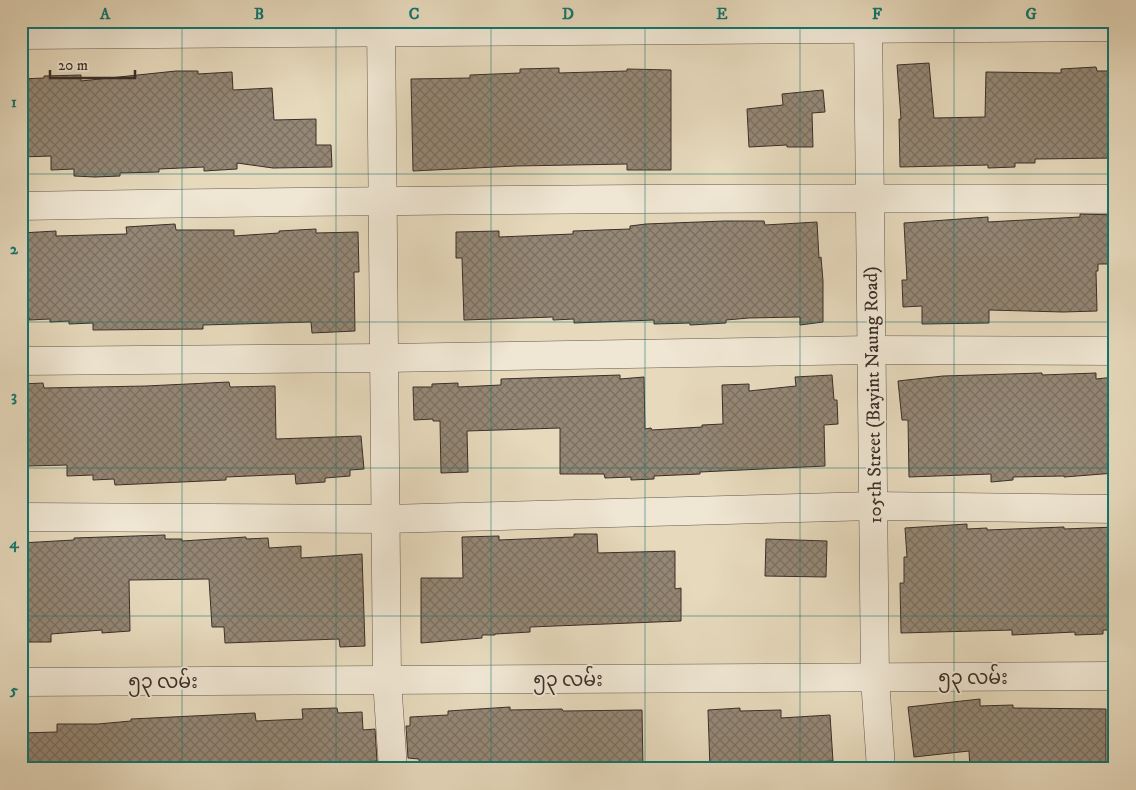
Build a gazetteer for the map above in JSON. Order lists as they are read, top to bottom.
{
  "streets": {
    "street": ["105th Street (Bayint Naung Road)", "၅၃ လမ်း"]
  },
  "crossings": [
    ["105th Street (Bayint Naung Road)", "၅၃ လမ်း"]
  ],
  "scale_bar": "20 m",
  "grid": {
    "columns": [
      "A",
      "B",
      "C",
      "D",
      "E",
      "F",
      "G"
    ],
    "rows": [
      "1",
      "2",
      "3",
      "4",
      "5"
    ]
  }
}
